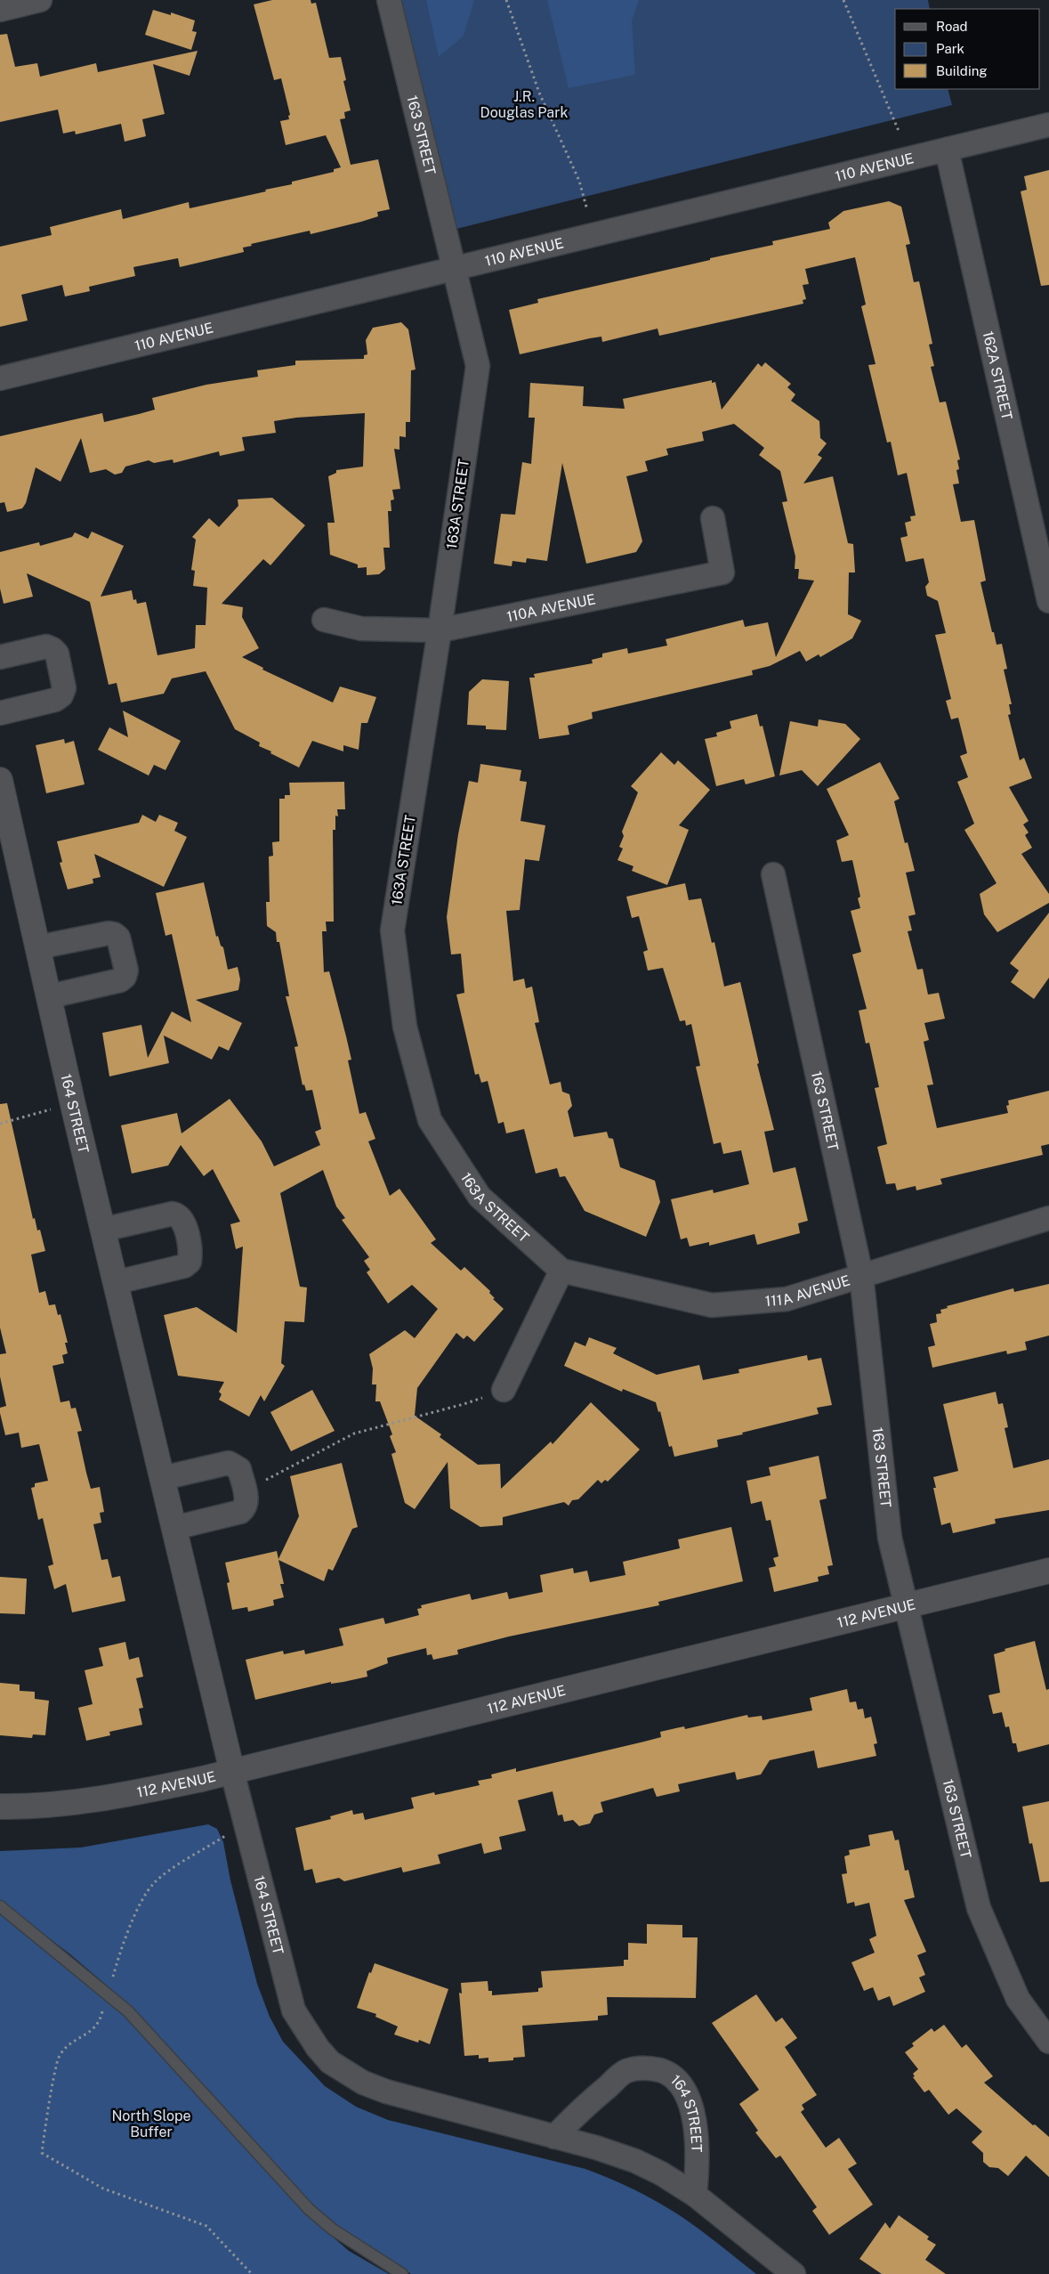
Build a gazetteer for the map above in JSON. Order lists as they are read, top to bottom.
{
  "streets": {
    "street": [
      "163 STREET",
      "110 AVENUE",
      "162A STREET",
      "163A STREET",
      "110A AVENUE",
      "164 STREET",
      "111A AVENUE",
      "112 AVENUE"
    ]
  },
  "crossings": [
    ["163 STREET", "110 AVENUE"],
    ["163 STREET", "163A STREET"],
    ["163 STREET", "111A AVENUE"],
    ["163 STREET", "112 AVENUE"],
    ["110 AVENUE", "162A STREET"],
    ["110 AVENUE", "163A STREET"],
    ["163A STREET", "110A AVENUE"],
    ["163A STREET", "111A AVENUE"],
    ["164 STREET", "112 AVENUE"]
  ],
  "parks": ["J.R. Douglas Park", "North Slope Buffer"],
  "legend": ["Road", "Park", "Building"]
}
